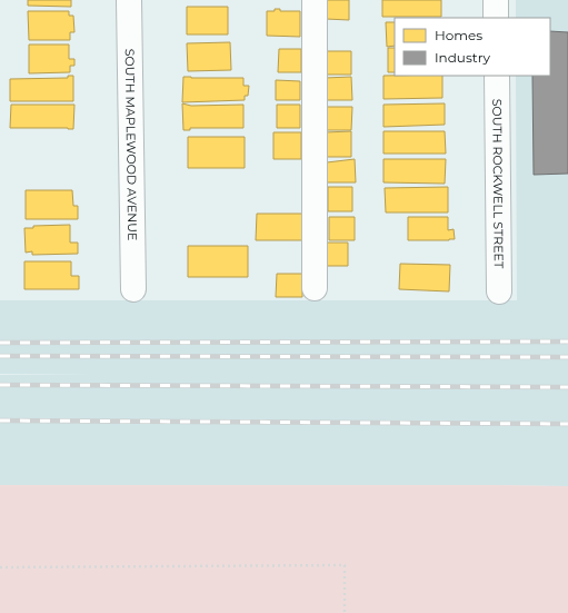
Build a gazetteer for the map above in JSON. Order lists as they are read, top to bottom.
{
  "streets": {
    "street": ["SOUTH MAPLEWOOD AVENUE", "SOUTH ROCKWELL STREET"]
  },
  "legend": ["Homes", "Industry"]
}
